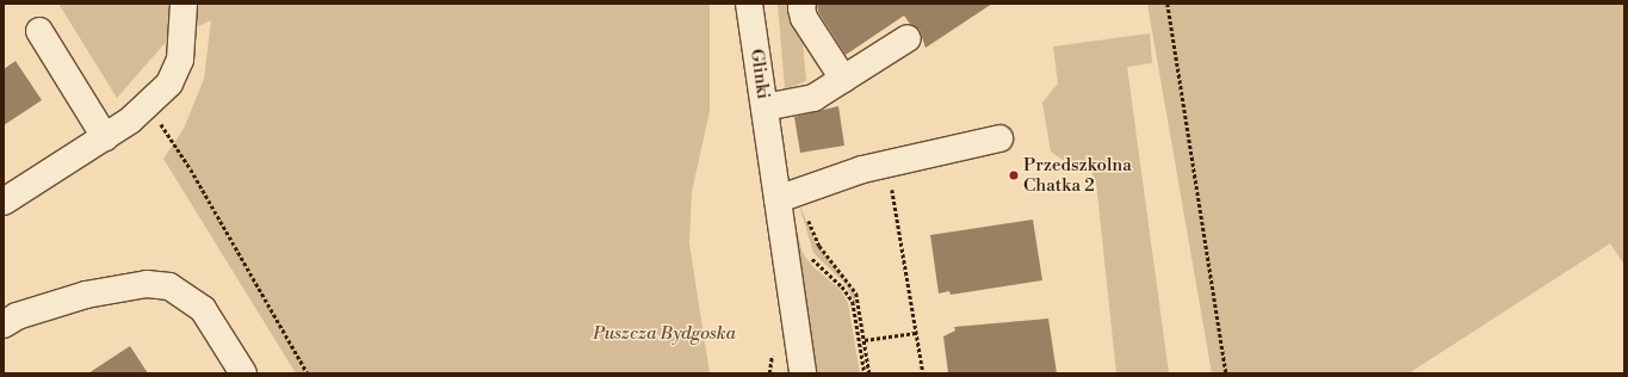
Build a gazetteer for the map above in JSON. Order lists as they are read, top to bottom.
{
  "streets": {
    "street": ["Glinki"]
  },
  "parks": ["Puszcza Bydgoska"],
  "places": ["Przedszkolna Chatka 2"]
}
